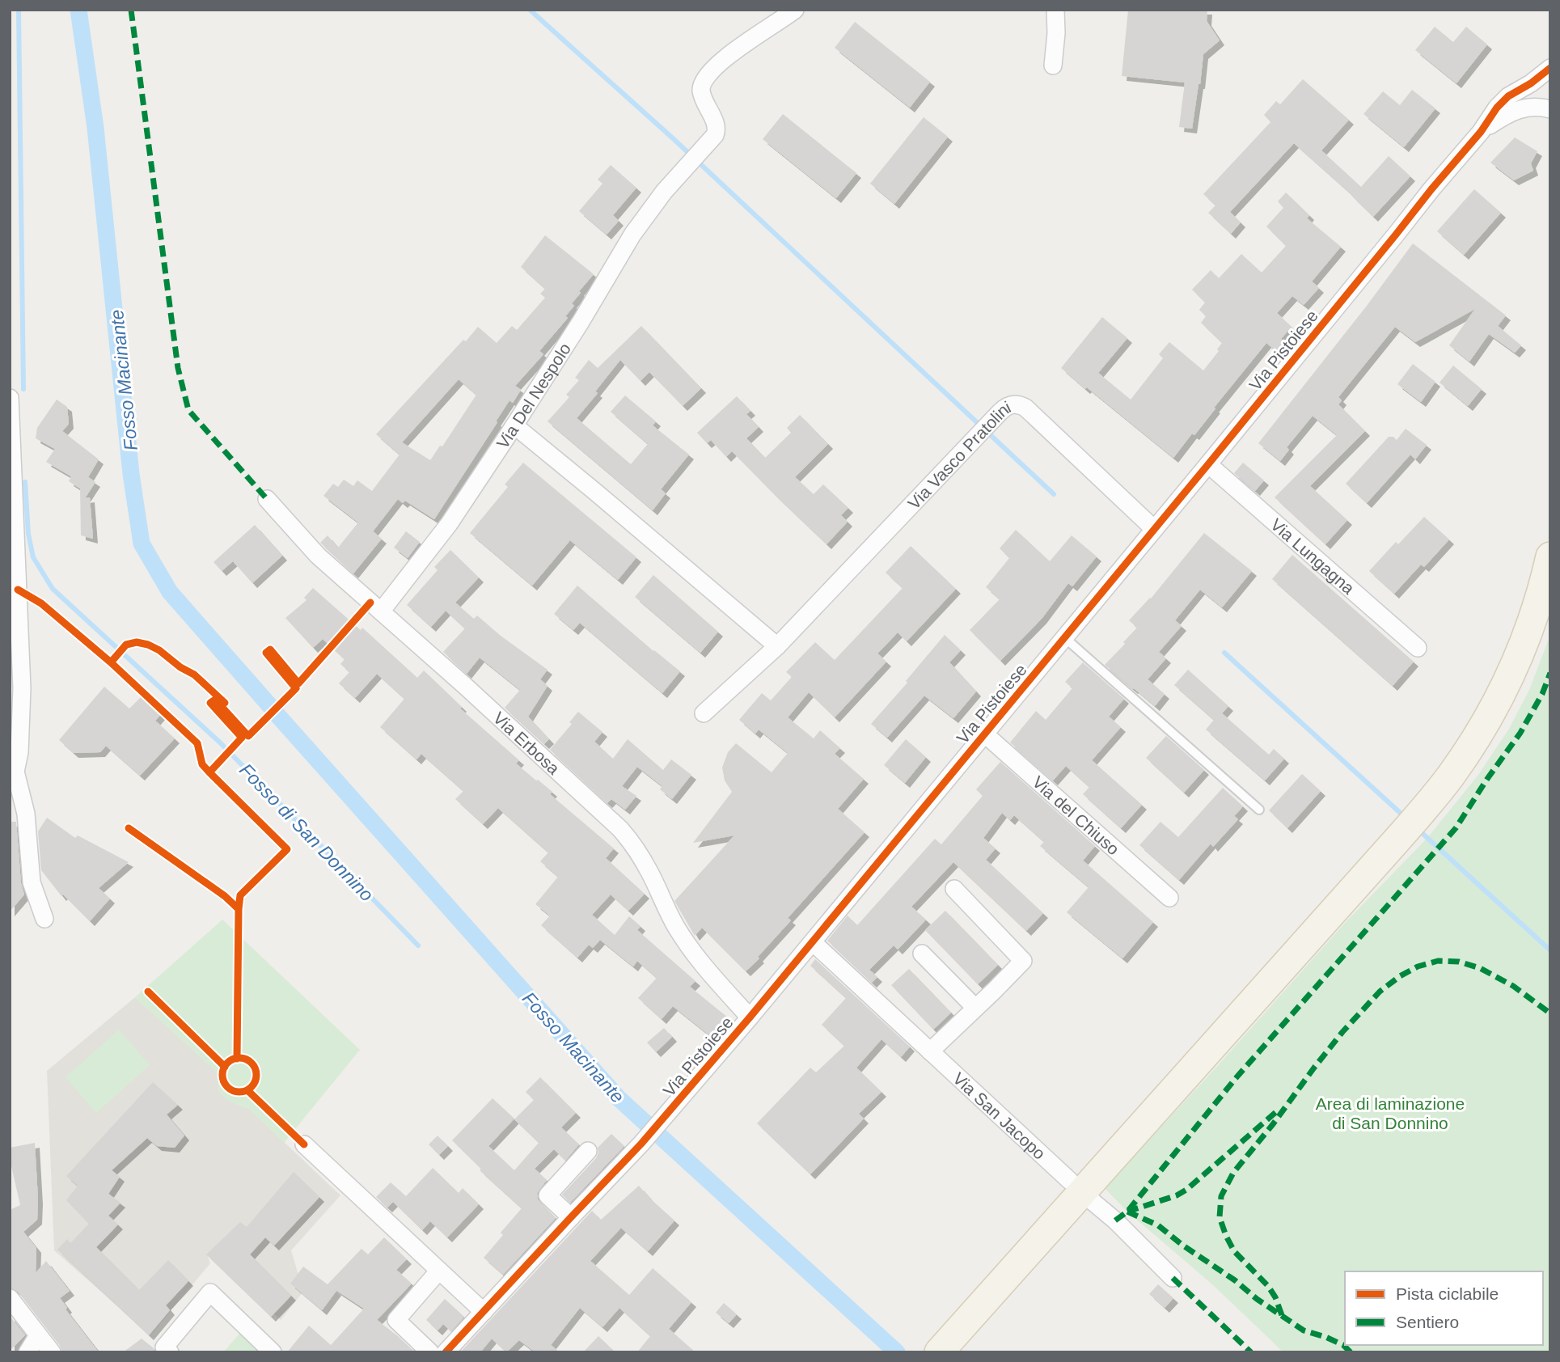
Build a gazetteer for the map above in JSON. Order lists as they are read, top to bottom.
{
  "streets": {
    "street": [
      "Via Pistoiese",
      "Via Del Nespolo",
      "Via Vasco Pratolini",
      "Via Lungagna",
      "Via Erbosa",
      "Via del Chiuso",
      "Via San Jacopo"
    ]
  },
  "crossings": [
    ["Via Pistoiese", "Via Vasco Pratolini"],
    ["Via Pistoiese", "Via Lungagna"],
    ["Via Pistoiese", "Via Erbosa"],
    ["Via Pistoiese", "Via del Chiuso"],
    ["Via Pistoiese", "Via San Jacopo"],
    ["Via Del Nespolo", "Via Erbosa"]
  ],
  "water": ["Fosso Macinante", "Fosso di San Donnino"],
  "parks": ["Area di laminazione di San Donnino"],
  "legend": ["Pista ciclabile", "Sentiero"]
}
